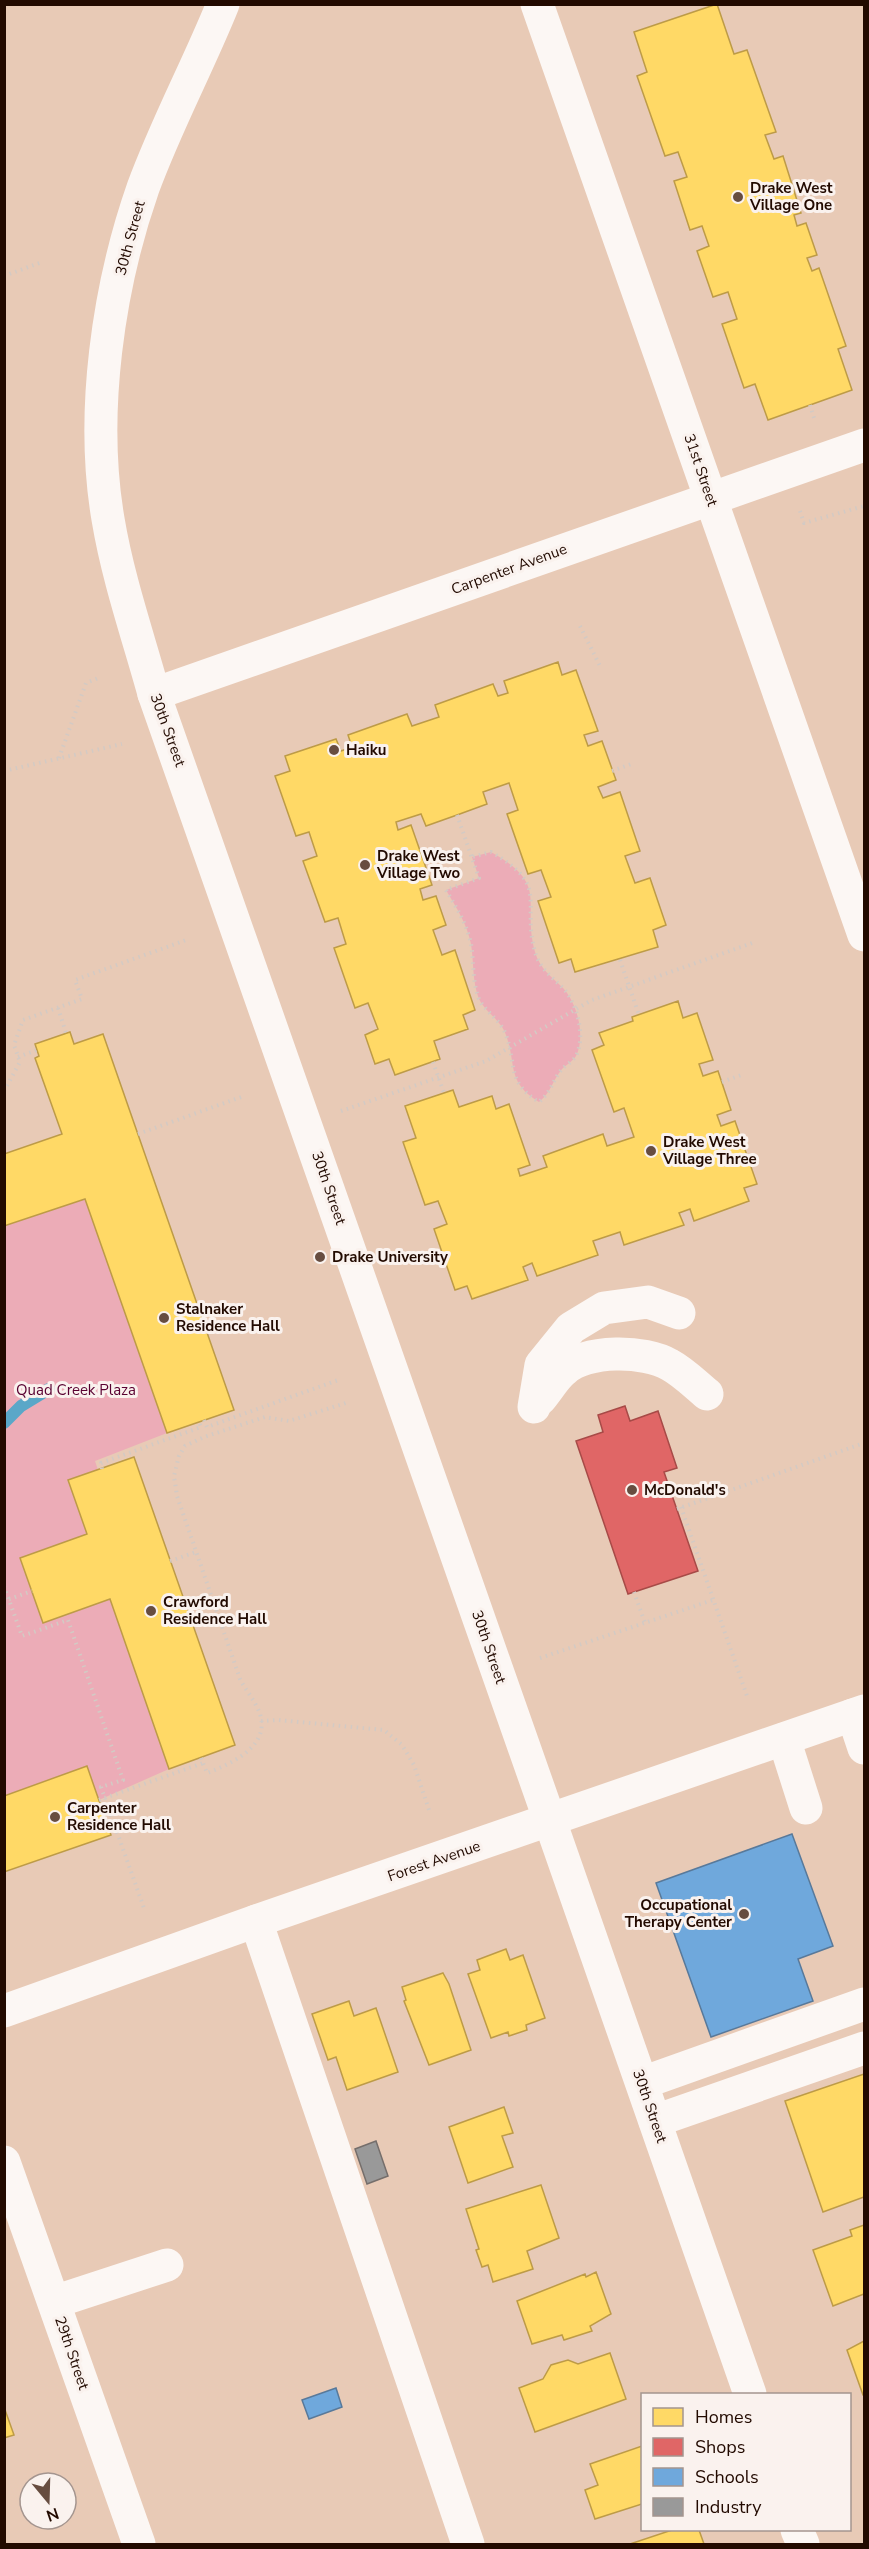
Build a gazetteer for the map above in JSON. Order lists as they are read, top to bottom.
{
  "streets": {
    "main road": [
      "30th Street",
      "31st Street",
      "Carpenter Avenue",
      "Forest Avenue",
      "29th Street"
    ]
  },
  "crossings": [
    ["30th Street", "Carpenter Avenue"],
    ["30th Street", "Forest Avenue"],
    ["31st Street", "Carpenter Avenue"]
  ],
  "parks": ["Quad Creek Plaza"],
  "places": [
    "Drake West Village One",
    "Haiku",
    "Drake West Village Two",
    "Drake West Village Three",
    "Drake University",
    "Stalnaker Residence Hall",
    "McDonald's",
    "Crawford Residence Hall",
    "Carpenter Residence Hall",
    "Occupational Therapy Center"
  ],
  "legend": [
    "Homes",
    "Shops",
    "Schools",
    "Industry"
  ],
  "north": "bottom"
}
